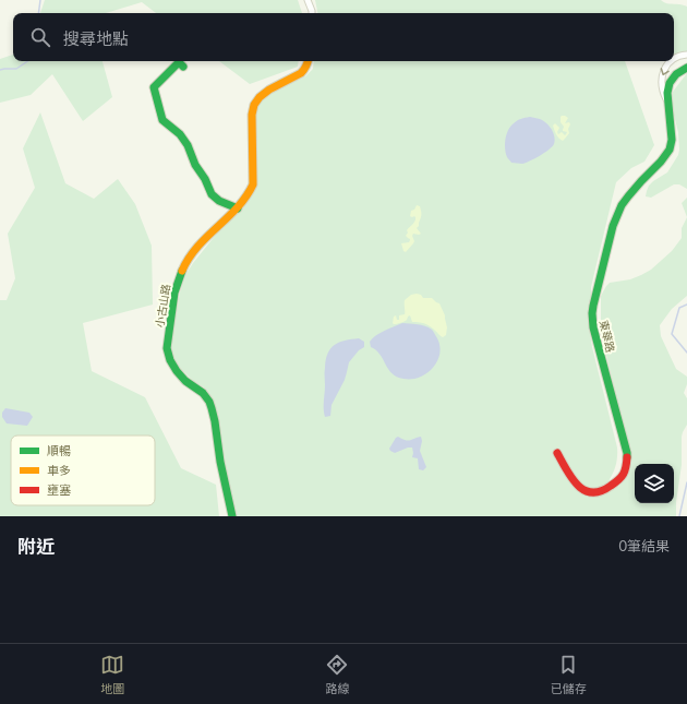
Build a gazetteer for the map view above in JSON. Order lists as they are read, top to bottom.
{
  "streets": {
    "street": ["小古山路", "東華路"]
  },
  "legend": ["順暢", "車多", "壅塞"],
  "page": {
    "search": "搜尋地點",
    "heading": ["附近", "0筆結果"],
    "nav": ["地圖", "路線", "已儲存"]
  }
}
